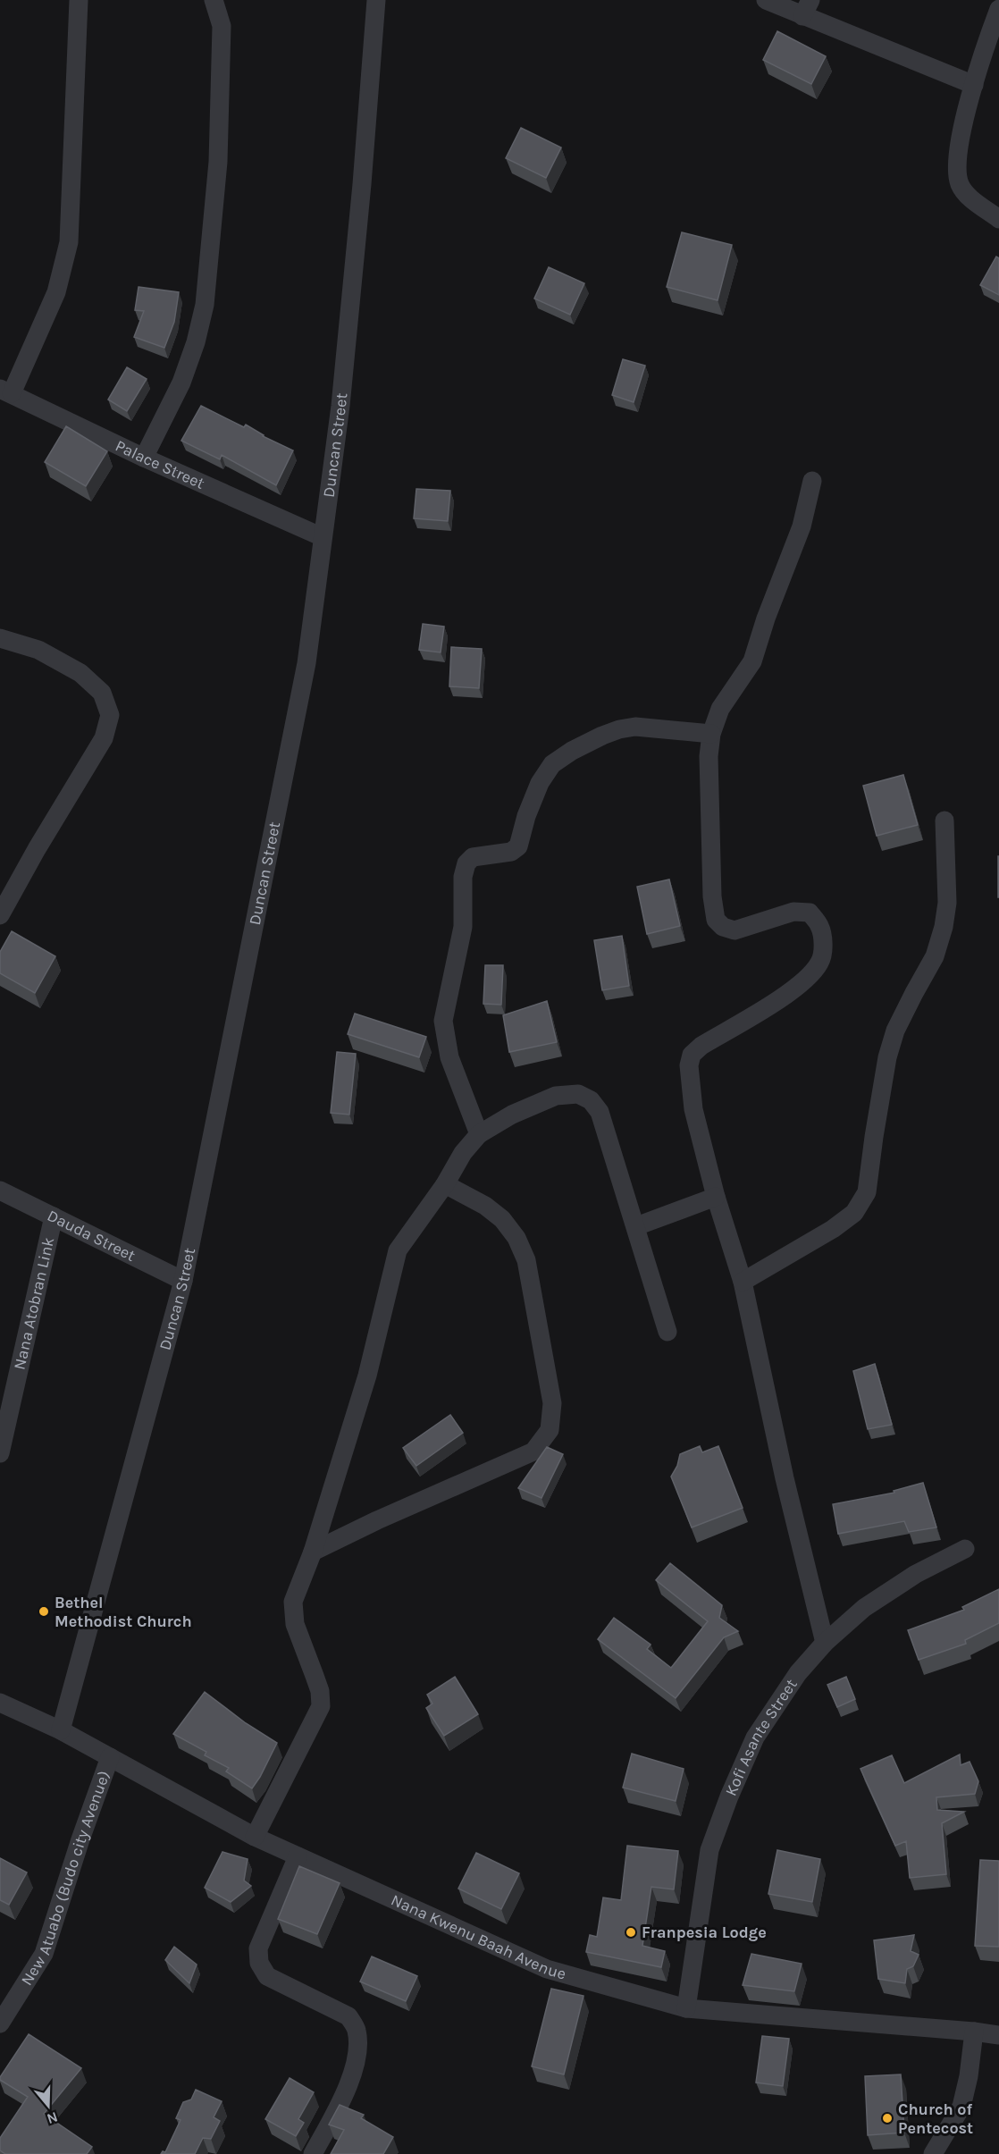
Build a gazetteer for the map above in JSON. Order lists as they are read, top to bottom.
{
  "streets": {
    "street": [
      "Duncan Street",
      "Palace Street",
      "Dauda Street",
      "Nana Atobran Link",
      "Kofi Asante Street",
      "New Atuabo (Budo city Avenue)",
      "Nana Kwenu Baah Avenue"
    ]
  },
  "crossings": [
    ["Duncan Street", "Palace Street"],
    ["Duncan Street", "Dauda Street"],
    ["Duncan Street", "Nana Kwenu Baah Avenue"],
    ["Dauda Street", "Nana Atobran Link"],
    ["Kofi Asante Street", "Nana Kwenu Baah Avenue"],
    ["New Atuabo (Budo city Avenue)", "Nana Kwenu Baah Avenue"]
  ],
  "places": ["Bethel Methodist Church", "Franpesia Lodge", "Church of Pentecost"],
  "north": "bottom"
}
